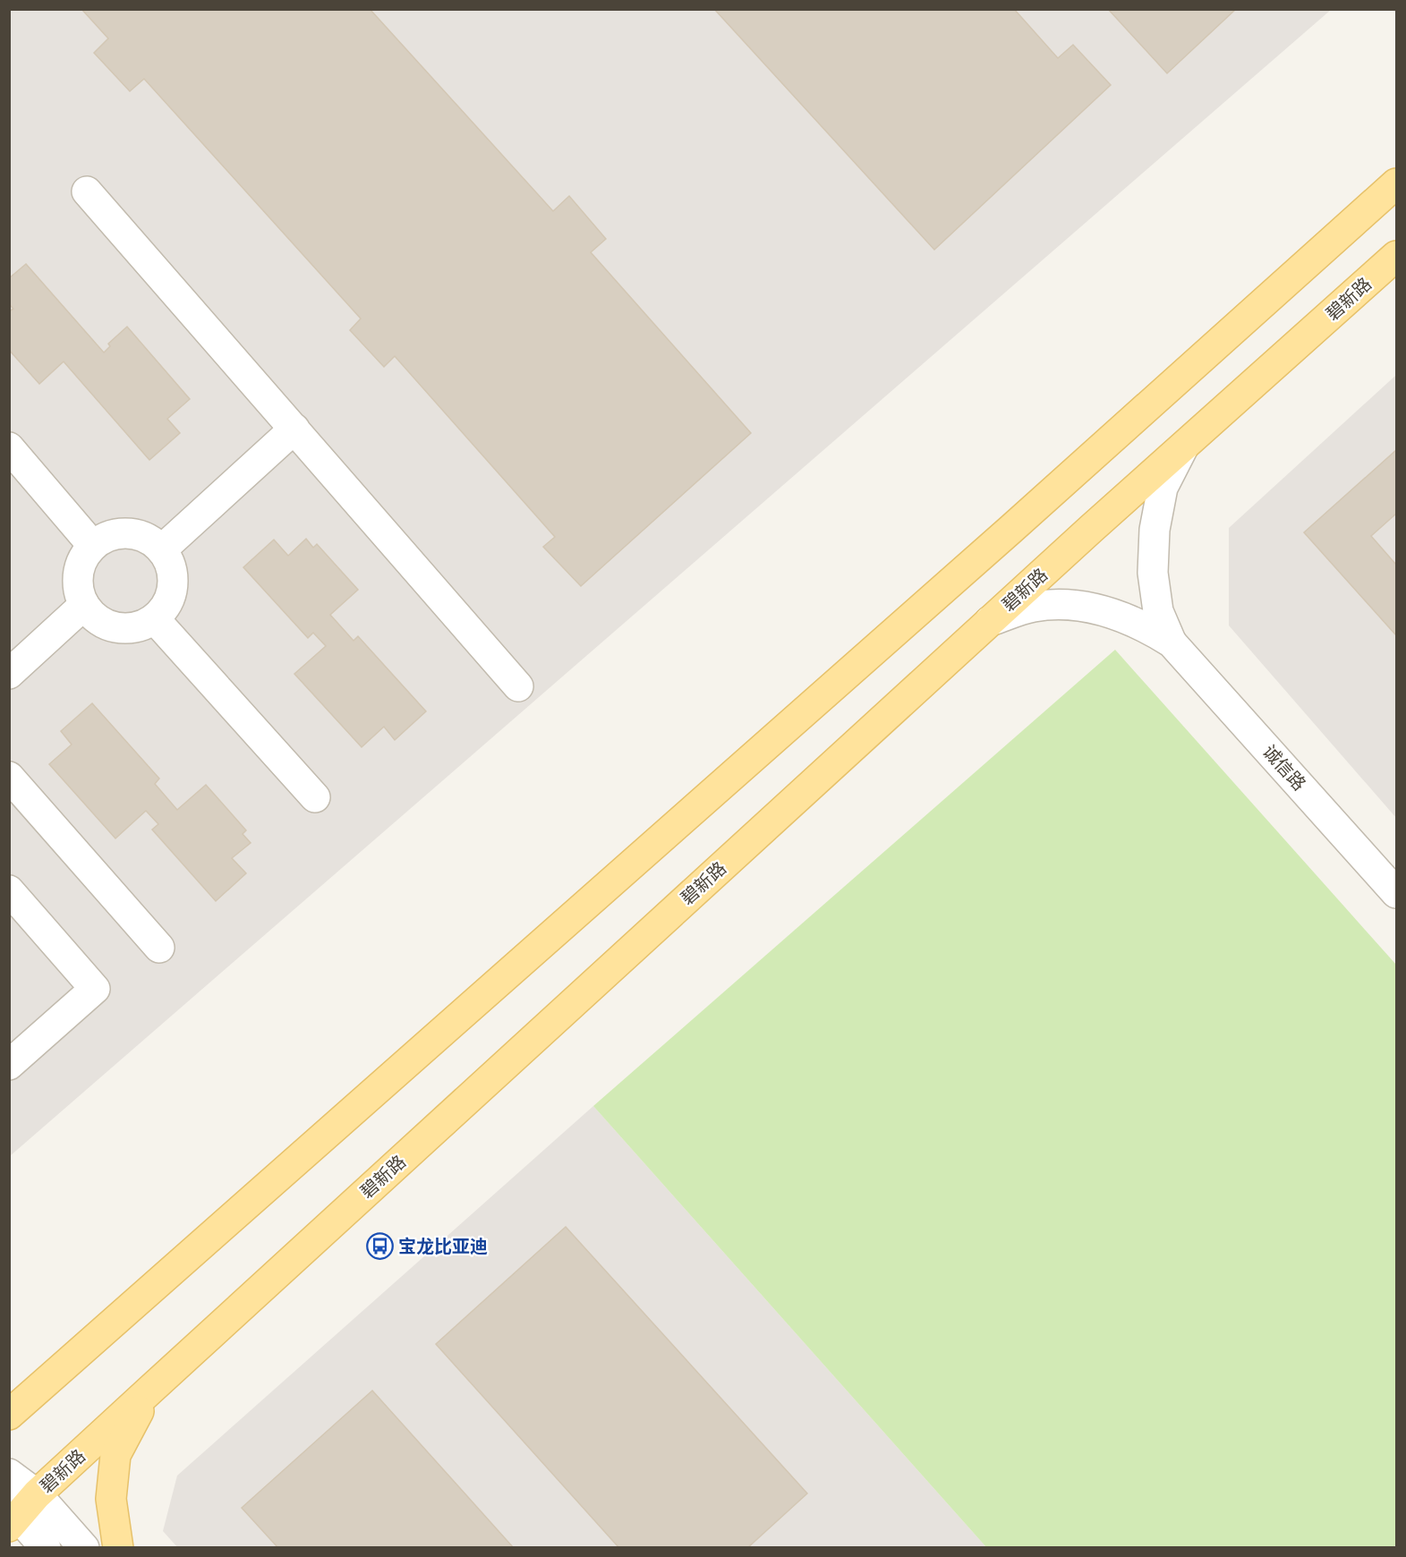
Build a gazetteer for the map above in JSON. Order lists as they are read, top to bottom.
{
  "streets": {
    "main road": ["碧新路"],
    "street": ["诚信路"]
  },
  "crossings": [
    ["碧新路", "诚信路"]
  ],
  "places": {
    "bus stop": ["宝龙比亚迪"]
  }
}
